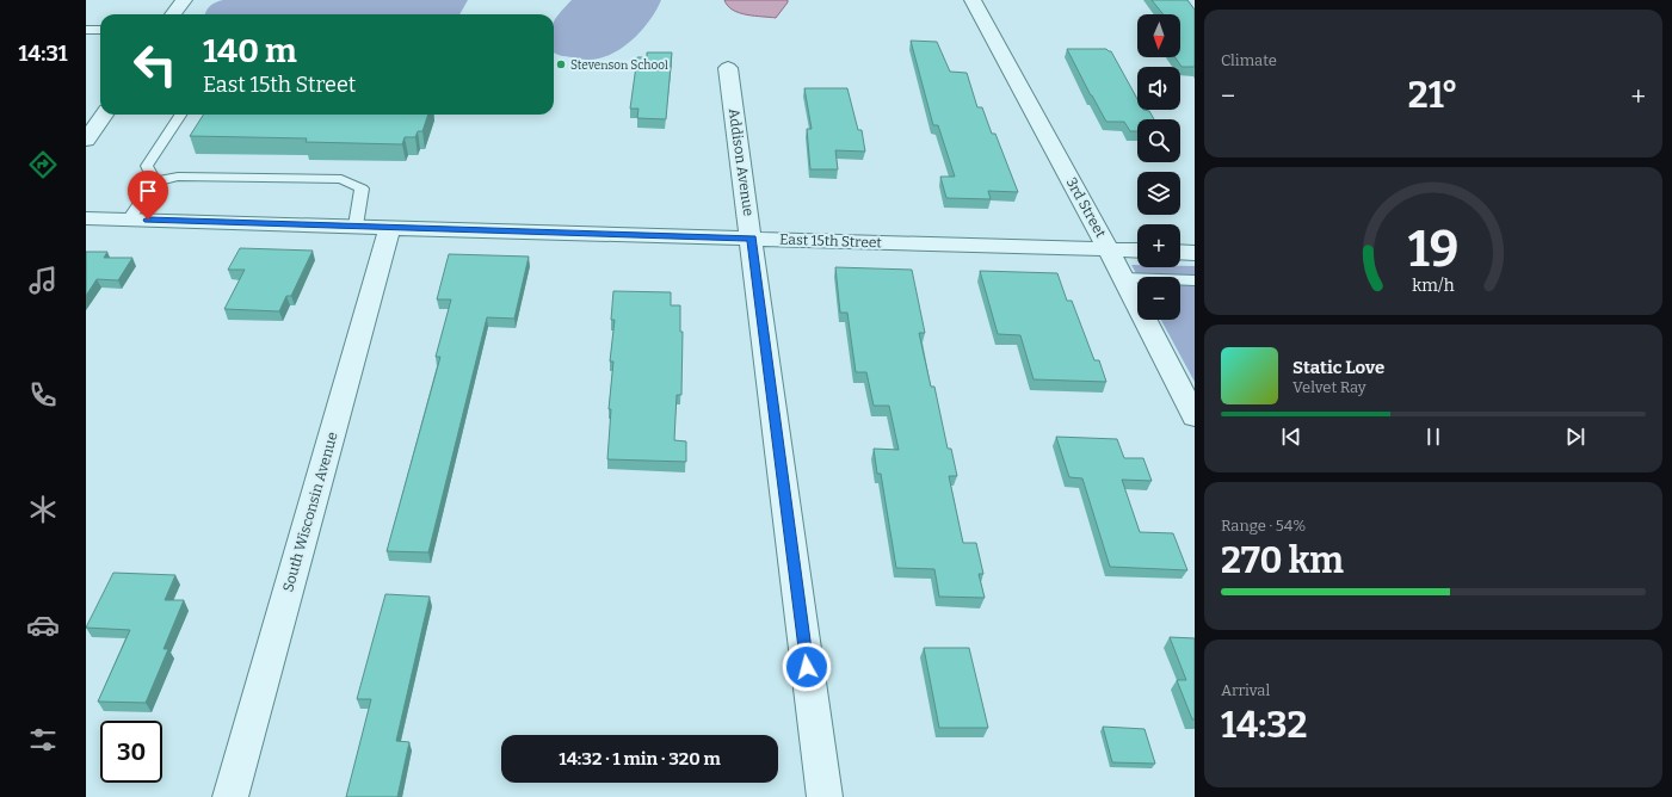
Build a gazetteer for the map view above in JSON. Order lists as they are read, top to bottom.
{
  "streets": {
    "street": [
      "Addison Avenue",
      "3rd Street",
      "East 15th Street",
      "South Wisconsin Avenue"
    ]
  },
  "crossings": [
    ["Addison Avenue", "East 15th Street"],
    ["3rd Street", "East 15th Street"],
    ["East 15th Street", "South Wisconsin Avenue"]
  ],
  "places": ["Stevenson School"],
  "north": "bottom",
  "page": {
    "tabs": "14:31",
    "tile": [
      "Climate",
      ["Range · 54%", "270 km"],
      ["Arrival", "14:32"]
    ],
    "map_buttons": ["+", "−"],
    "turn": ["140 m", "East 15th Street"],
    "heat": ["−", "21°", "+"],
    "song": ["Static Love", "Velvet Ray"],
    "limit": "30",
    "trip": "14:32 · 1 min · 320 m",
    "gauge": ["19", "km/h"]
  }
}
